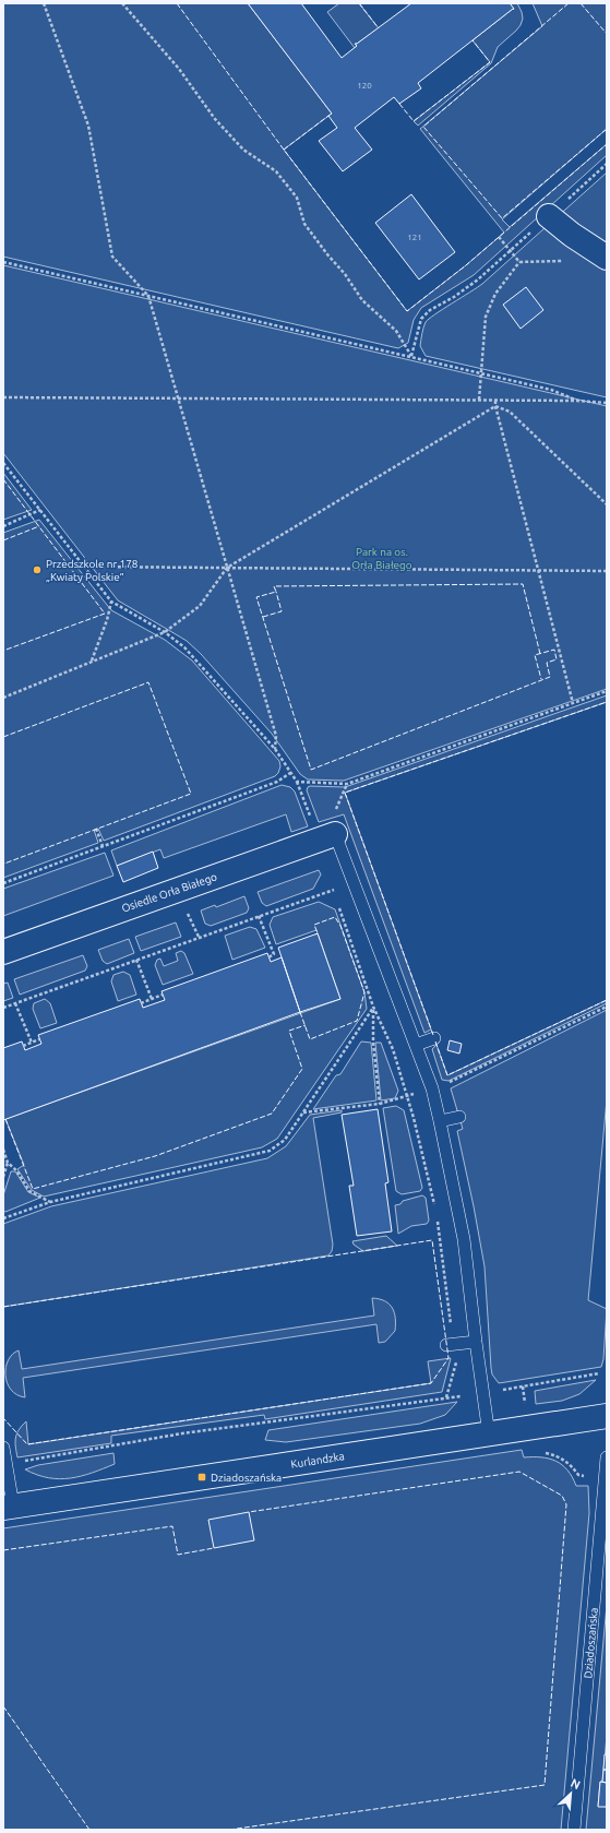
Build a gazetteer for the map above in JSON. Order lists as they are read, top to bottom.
{
  "streets": {
    "street": ["Osiedle Orła Białego", "Kurlandzka"],
    "lane": ["Dziadoszańska"]
  },
  "parks": ["Park na os. Orła Białego"],
  "places": {
    "other": ["Przedszkole nr 178 „Kwiaty Polskie”"],
    "transit": ["Dziadoszańska"]
  },
  "house_numbers": ["120", "121"],
  "north": "top right"
}
